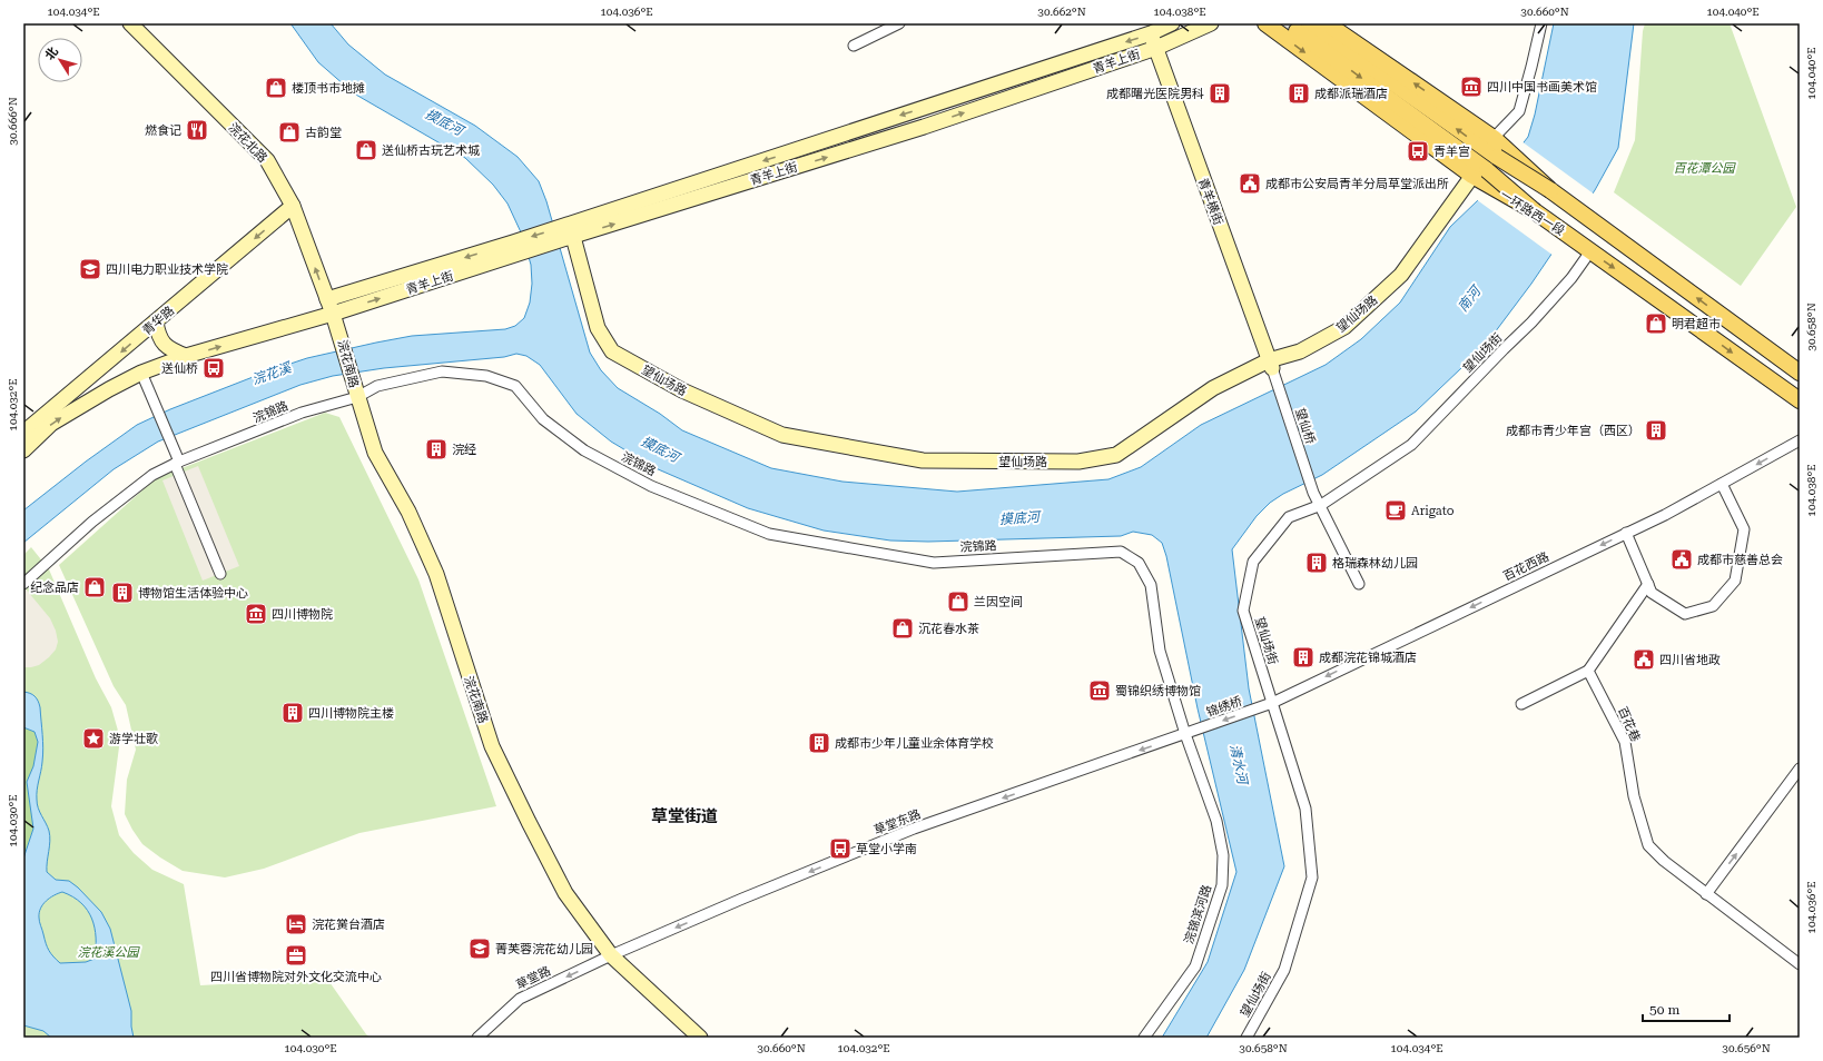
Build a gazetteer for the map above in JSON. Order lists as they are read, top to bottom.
{
  "streets": {
    "main road": [
      "青羊上街",
      "浣花北路",
      "青羊横街",
      "一环路西一段",
      "望仙场路",
      "青华路",
      "浣花南路"
    ],
    "street": [
      "望仙场街",
      "浣锦路",
      "望仙桥",
      "百花西路",
      "锦绣桥",
      "百花巷",
      "草堂东路",
      "浣锦滨河路",
      "草堂路"
    ]
  },
  "crossings": [
    ["青羊上街", "浣花北路"],
    ["青羊上街", "青羊横街"],
    ["青羊上街", "望仙场路"],
    ["青羊上街", "浣花南路"],
    ["浣花北路", "青华路"],
    ["浣花北路", "浣花南路"],
    ["青羊横街", "望仙场路"],
    ["青羊横街", "望仙桥"],
    ["一环路西一段", "望仙场路"],
    ["一环路西一段", "望仙场街"],
    ["望仙场路", "望仙桥"],
    ["望仙场街", "望仙桥"],
    ["望仙场街", "百花西路"],
    ["浣花南路", "浣锦路"],
    ["浣花南路", "草堂东路"],
    ["浣花南路", "草堂路"],
    ["浣锦路", "草堂东路"],
    ["浣锦路", "浣锦滨河路"],
    ["百花西路", "锦绣桥"],
    ["锦绣桥", "草堂东路"],
    ["草堂东路", "浣锦滨河路"],
    ["草堂东路", "草堂路"]
  ],
  "one_way": [
    "百花西路",
    "锦绣桥",
    "草堂东路",
    "草堂路"
  ],
  "districts": ["草堂街道"],
  "water": [
    "摸底河",
    "南河",
    "浣花溪",
    "清水河"
  ],
  "parks": ["百花潭公园", "浣花溪公园"],
  "places": {
    "museum": ["四川中国书画美术馆", "四川博物院", "蜀锦织绣博物馆"],
    "shop": [
      "楼顶书市地摊",
      "古韵堂",
      "送仙桥古玩艺术城",
      "明君超市",
      "纪念品店",
      "兰因空间",
      "沉花春水茶"
    ],
    "building": [
      "成都曙光医院男科",
      "成都派瑞酒店",
      "成都市青少年宫（西区）",
      "浣经",
      "格瑞森林幼儿园",
      "博物馆生活体验中心",
      "成都浣花锦城酒店",
      "四川博物院主楼",
      "成都市少年儿童业余体育学校"
    ],
    "restaurant": ["燃食记"],
    "bus stop": ["青羊宫", "送仙桥", "草堂小学南"],
    "public building": ["成都市公安局青羊分局草堂派出所", "成都市慈善总会", "四川省地政"],
    "school or university": ["四川电力职业技术学院", "菁芙蓉浣花幼儿园"],
    "cafe": ["Arigato"],
    "place": ["游学壮歌"],
    "hotel": ["浣花黉台酒店"],
    "office": ["四川省博物院对外文化交流中心"]
  },
  "scale_bar": "50 m",
  "north": "top left",
  "coordinates": [
    "104.034°E",
    "104.036°E",
    "30.662°N",
    "104.038°E",
    "30.660°N",
    "104.040°E",
    "30.666°N",
    "30.658°N",
    "104.032°E",
    "104.030°E",
    "30.656°N"
  ]
}
